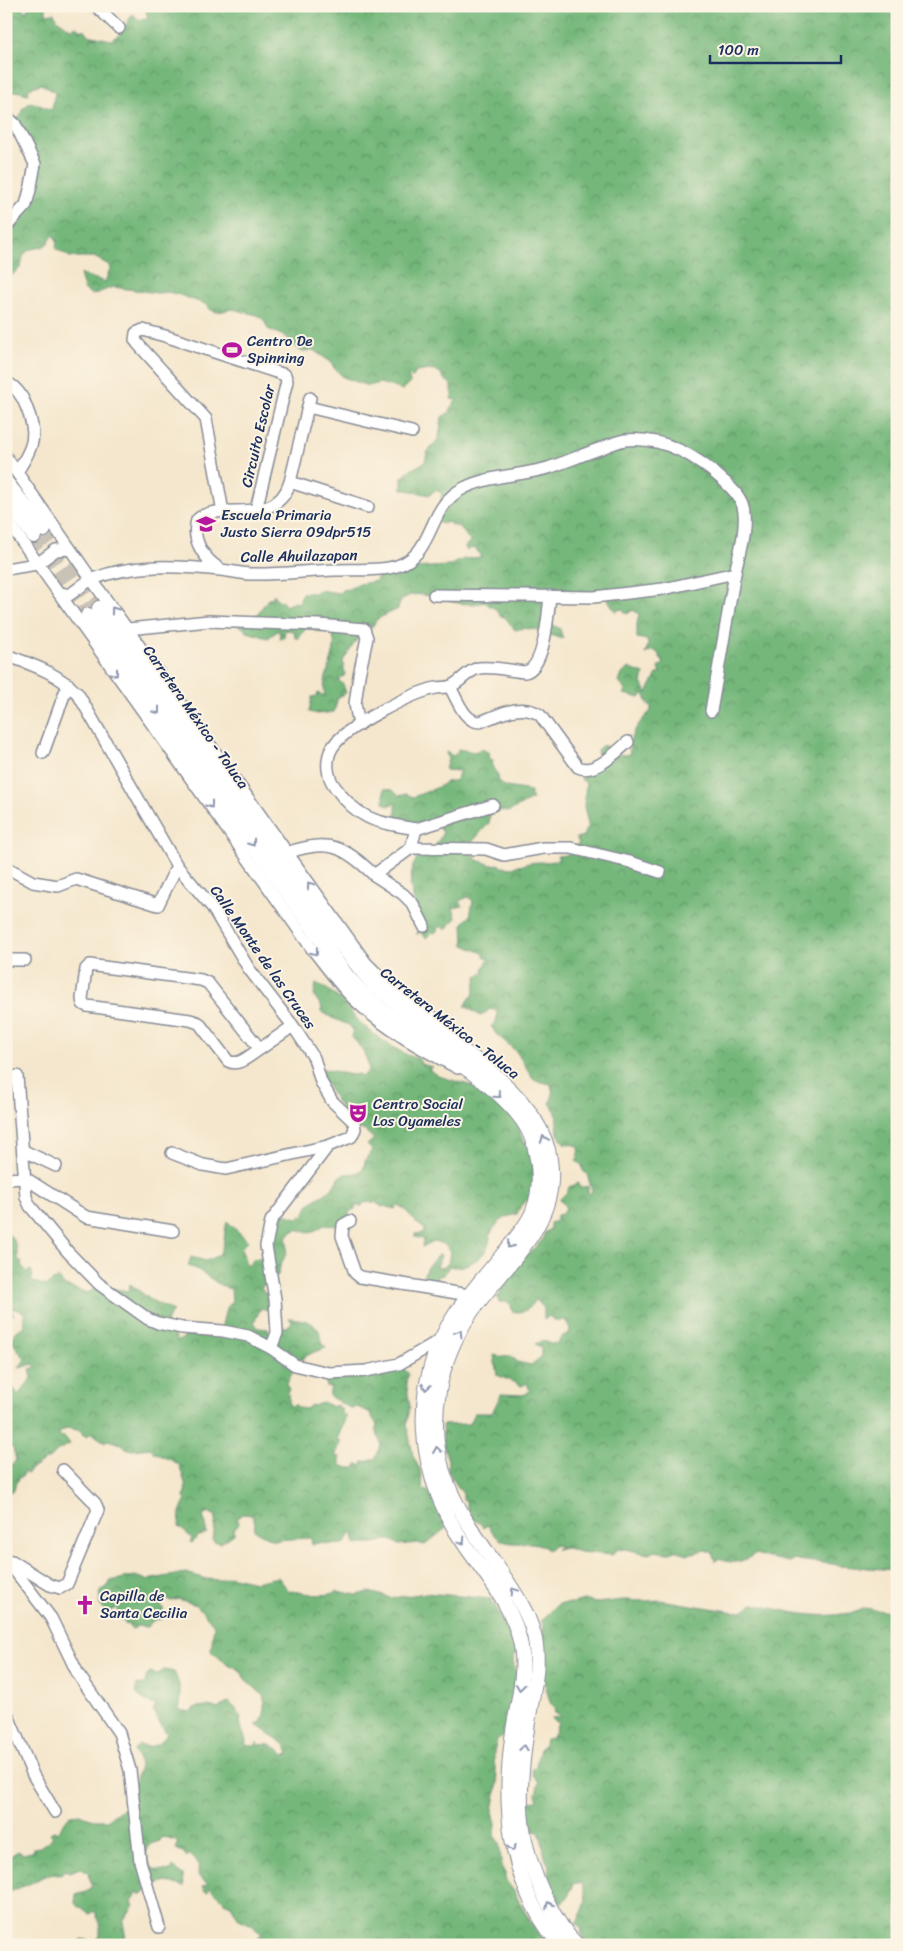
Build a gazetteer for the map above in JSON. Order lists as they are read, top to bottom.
{
  "streets": {
    "main road": ["Carretera México - Toluca"],
    "street": ["Circuito Escolar", "Calle Ahuilazapan", "Calle Monte de las Cruces"]
  },
  "places": {
    "sports": ["Centro De Spinning"],
    "school or university": ["Escuela Primaria Justo Sierra 09dpr515"],
    "theatre": ["Centro Social Los Oyameles"],
    "church": ["Capilla de Santa Cecilia"]
  },
  "scale_bar": "100 m"
}
